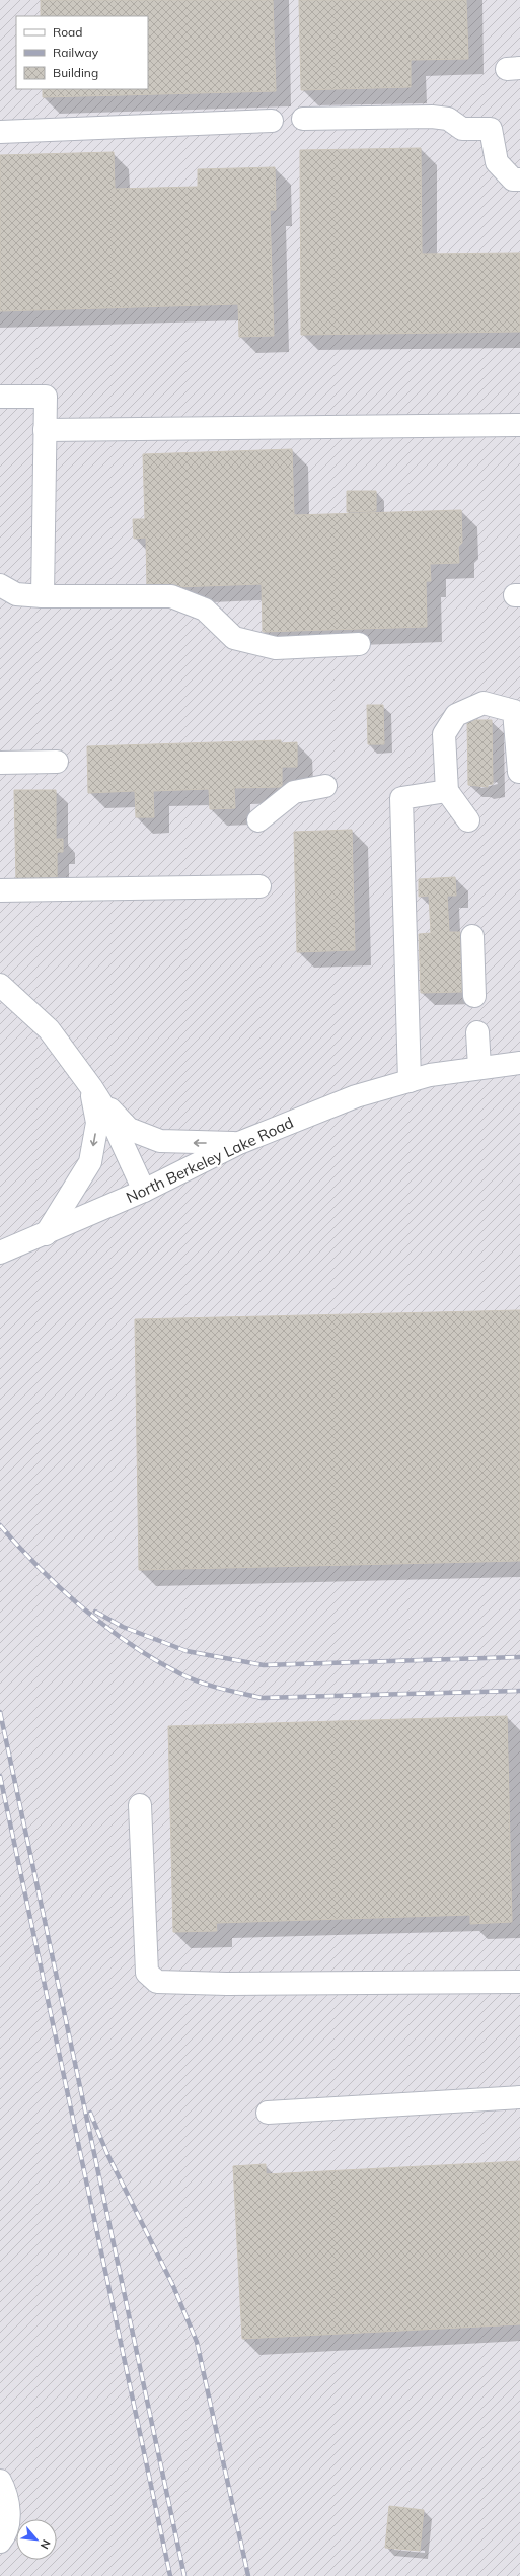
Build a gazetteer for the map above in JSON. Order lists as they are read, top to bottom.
{
  "streets": {
    "street": ["North Berkeley Lake Road"]
  },
  "legend": ["Road", "Railway", "Building"],
  "north": "bottom right"
}
